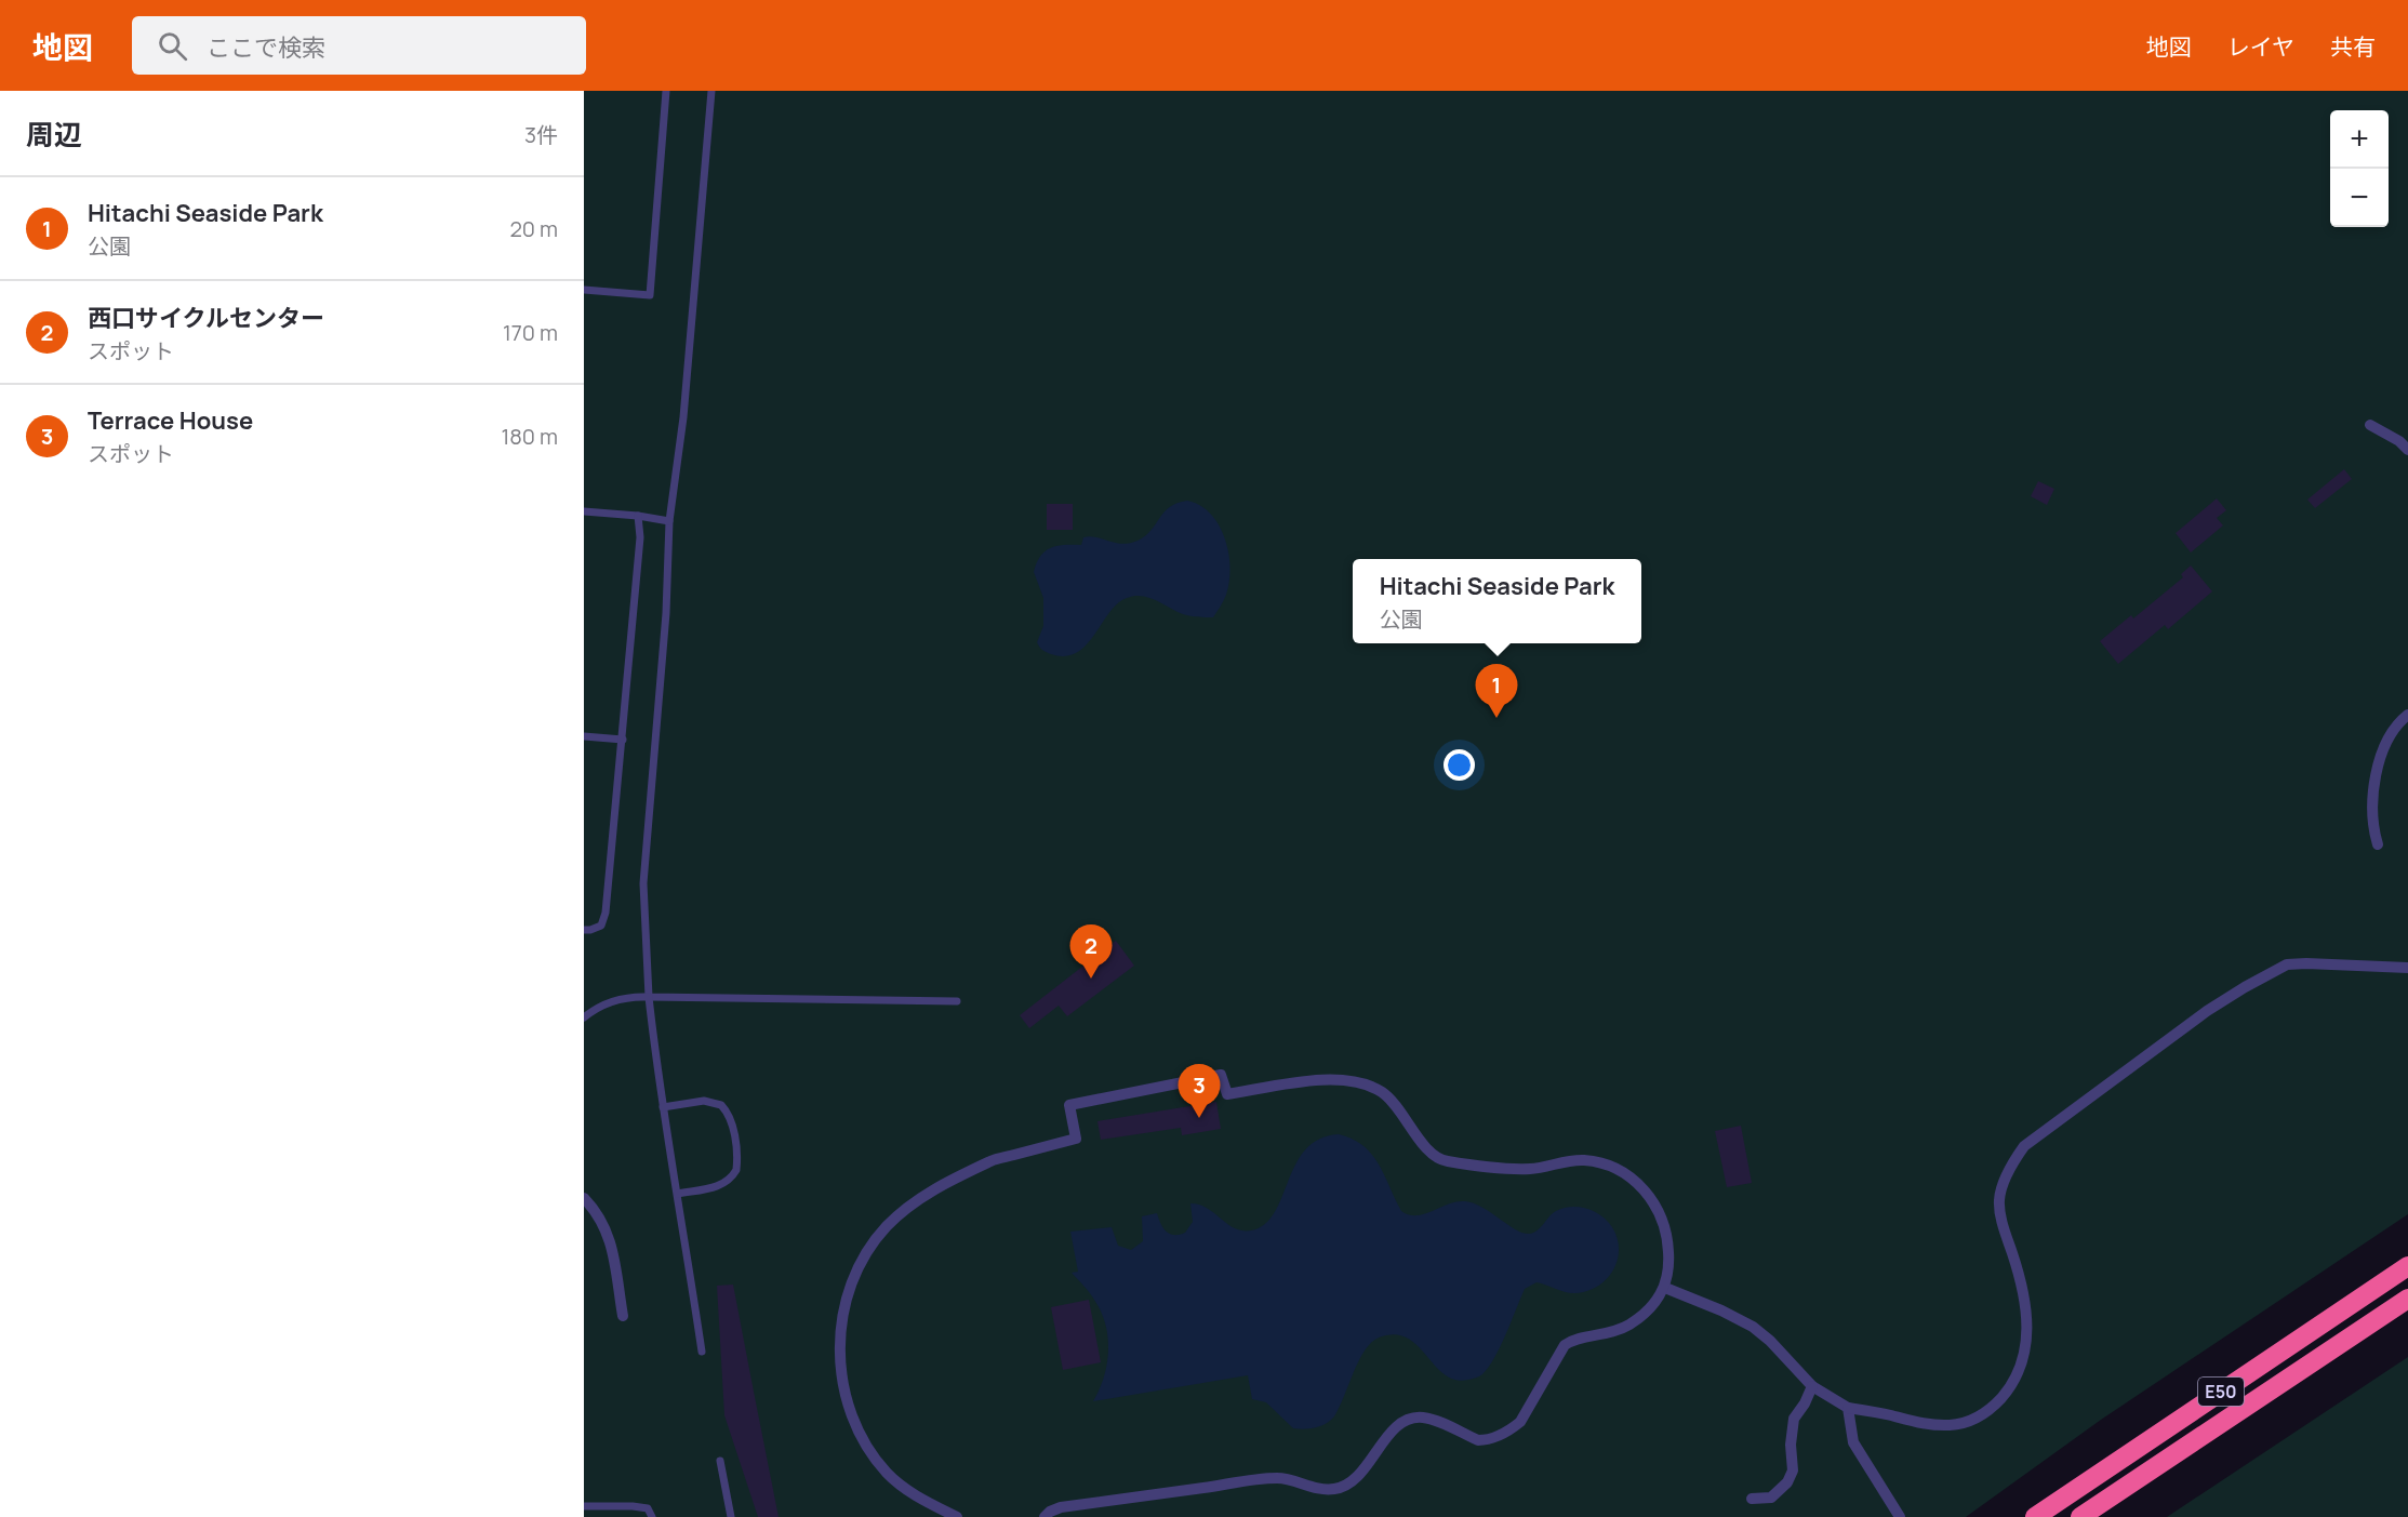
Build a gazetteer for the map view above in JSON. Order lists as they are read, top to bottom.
{
  "streets": {
    "highway": ["E50"]
  },
  "page": {
    "header": "地図",
    "search": "ここで検索",
    "nav": ["地図", "レイヤ", "共有"],
    "heading": ["周辺", "3件"],
    "map_buttons": ["+", "−"],
    "list": [
      {
        "mark": "1",
        "name": "Hitachi Seaside Park",
        "note": "公園",
        "value": "20 m"
      },
      {
        "mark": "2",
        "name": "西口サイクルセンター",
        "note": "スポット",
        "value": "170 m"
      },
      {
        "mark": "3",
        "name": "Terrace House",
        "note": "スポット",
        "value": "180 m"
      }
    ],
    "popup": ["Hitachi Seaside Park", "公園"],
    "pins": ["1", "2", "3"]
  }
}
